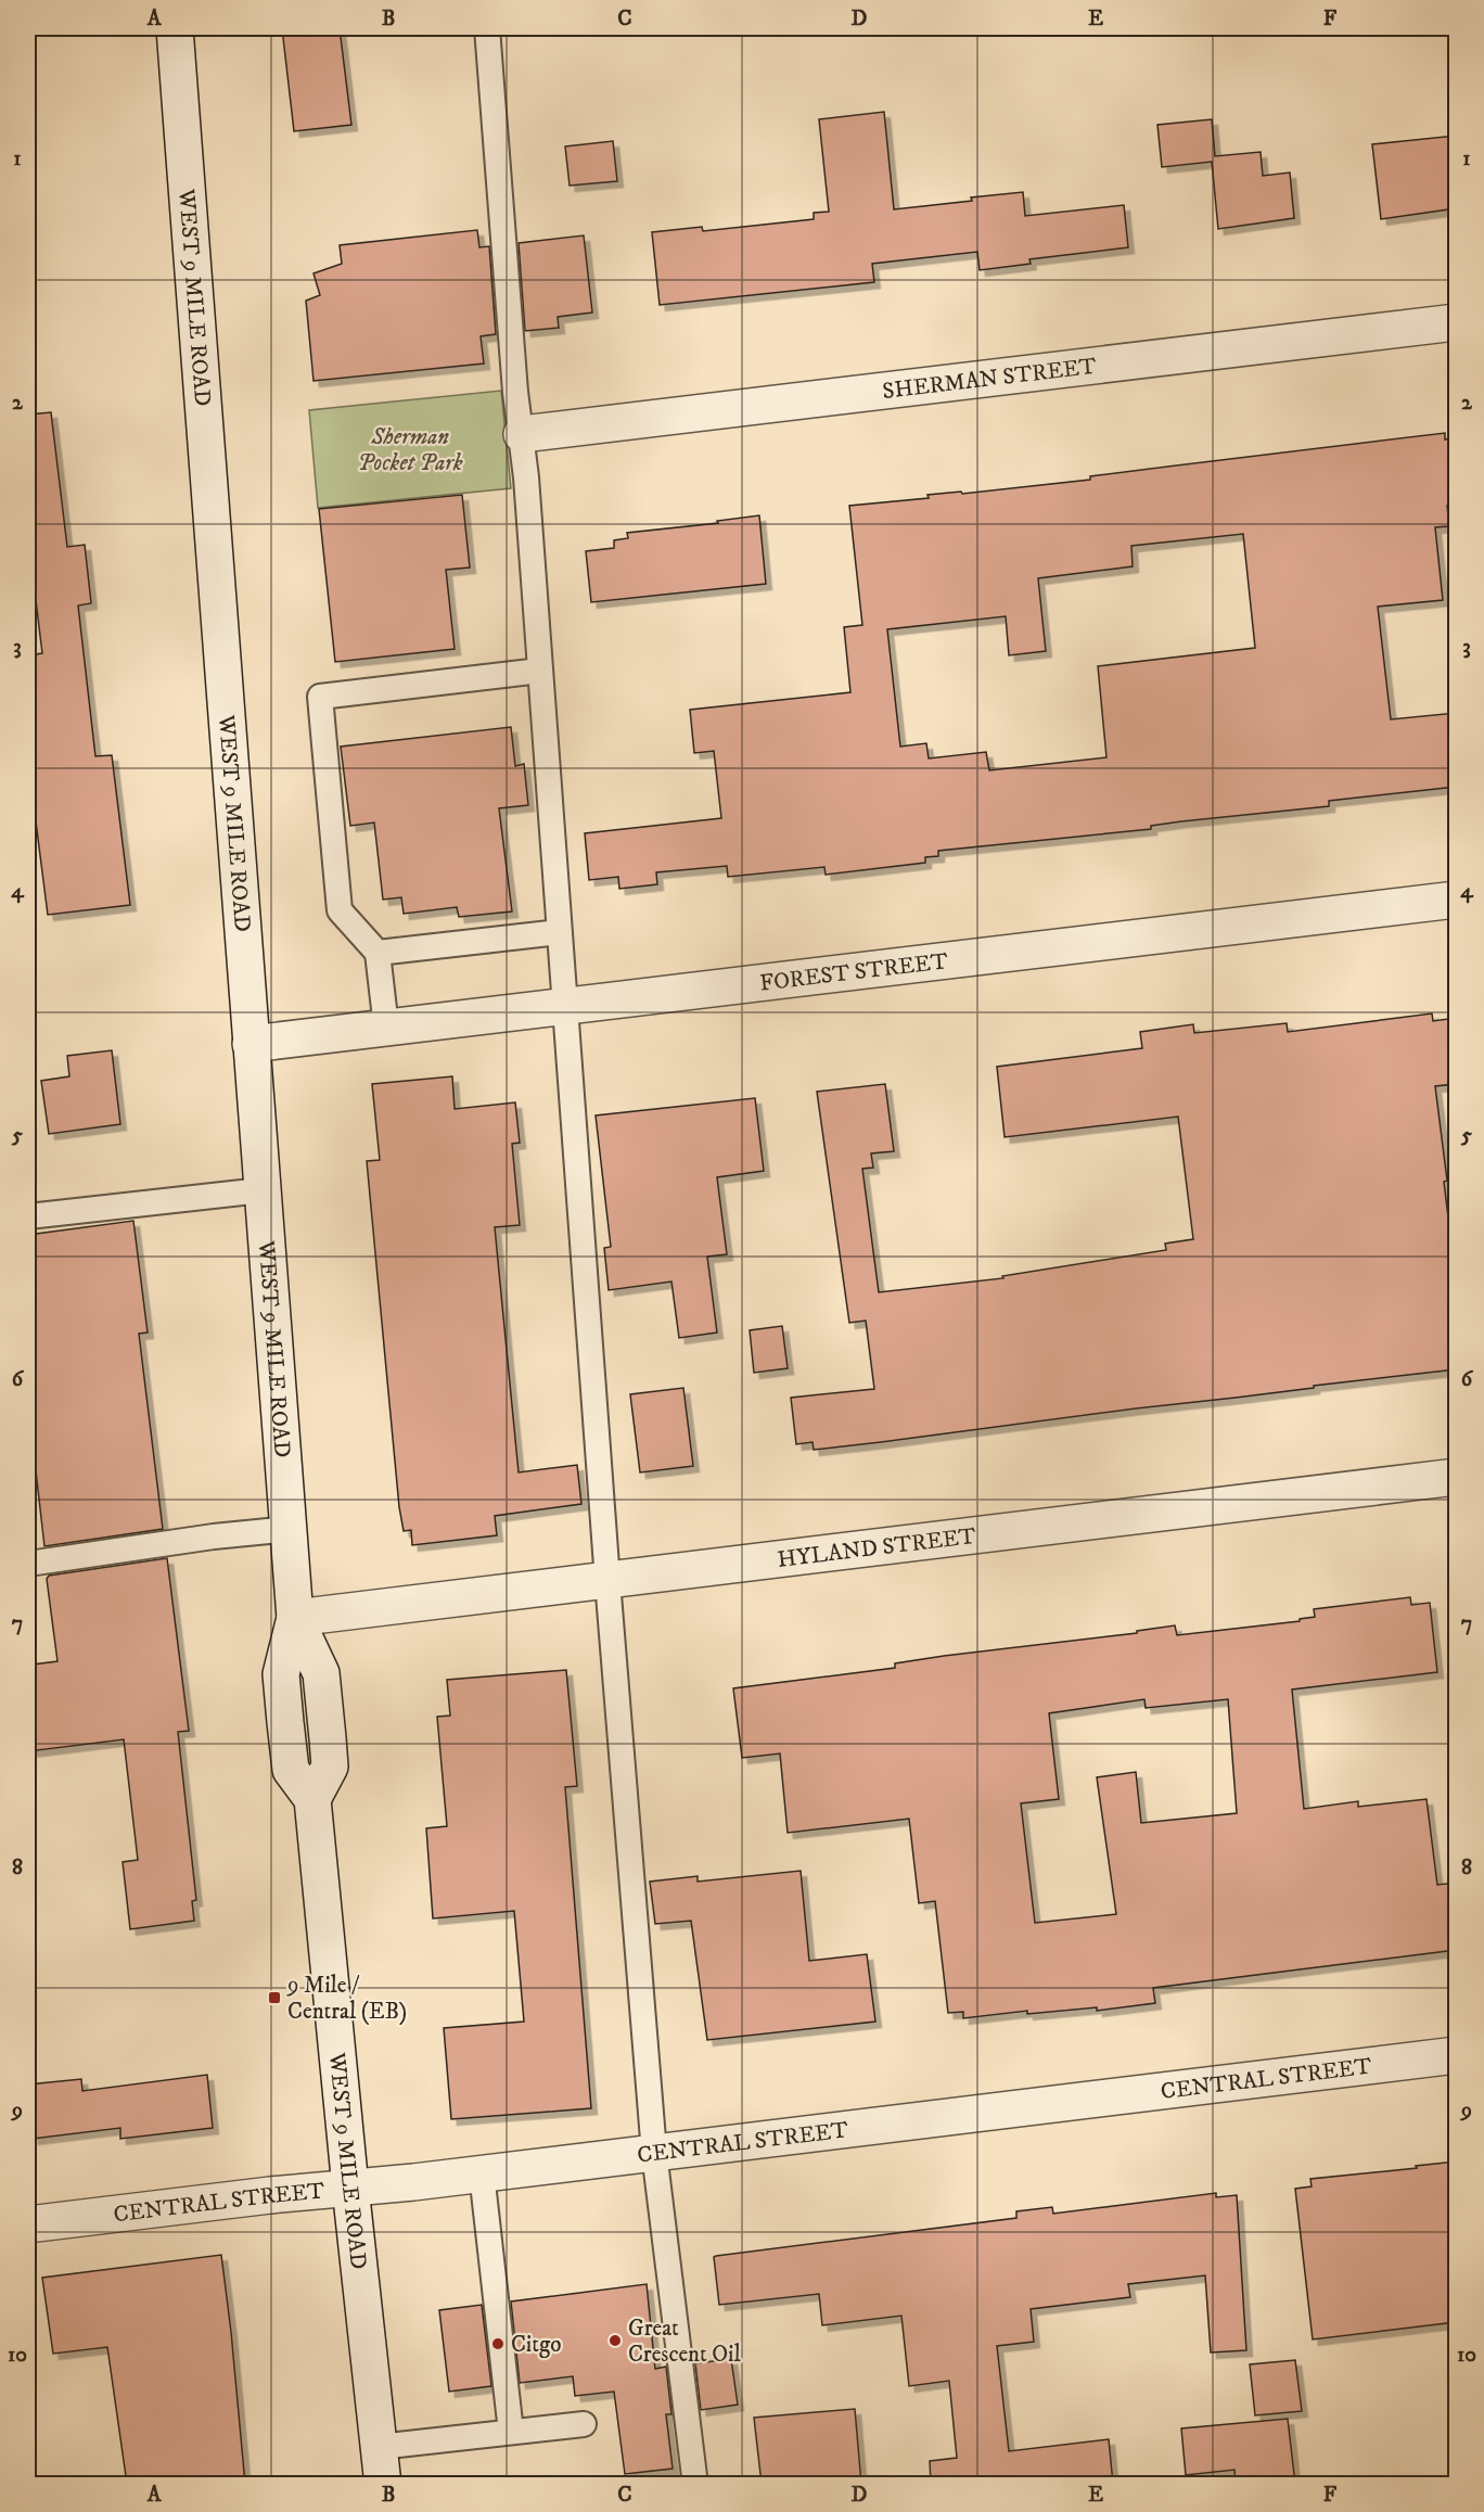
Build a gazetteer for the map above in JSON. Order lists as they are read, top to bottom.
{
  "streets": {
    "street": [
      "WEST 9 MILE ROAD",
      "SHERMAN STREET",
      "FOREST STREET",
      "HYLAND STREET",
      "CENTRAL STREET"
    ]
  },
  "crossings": [
    ["WEST 9 MILE ROAD", "FOREST STREET"],
    ["WEST 9 MILE ROAD", "HYLAND STREET"],
    ["WEST 9 MILE ROAD", "CENTRAL STREET"]
  ],
  "parks": ["Sherman Pocket Park"],
  "places": {
    "transit": ["9 Mile / Central (EB)"],
    "other": ["Great Crescent Oil", "Citgo"]
  },
  "grid": {
    "columns": [
      "A",
      "B",
      "C",
      "D",
      "E",
      "F"
    ],
    "rows": [
      "1",
      "2",
      "3",
      "4",
      "5",
      "6",
      "7",
      "8",
      "9",
      "10"
    ]
  }
}
